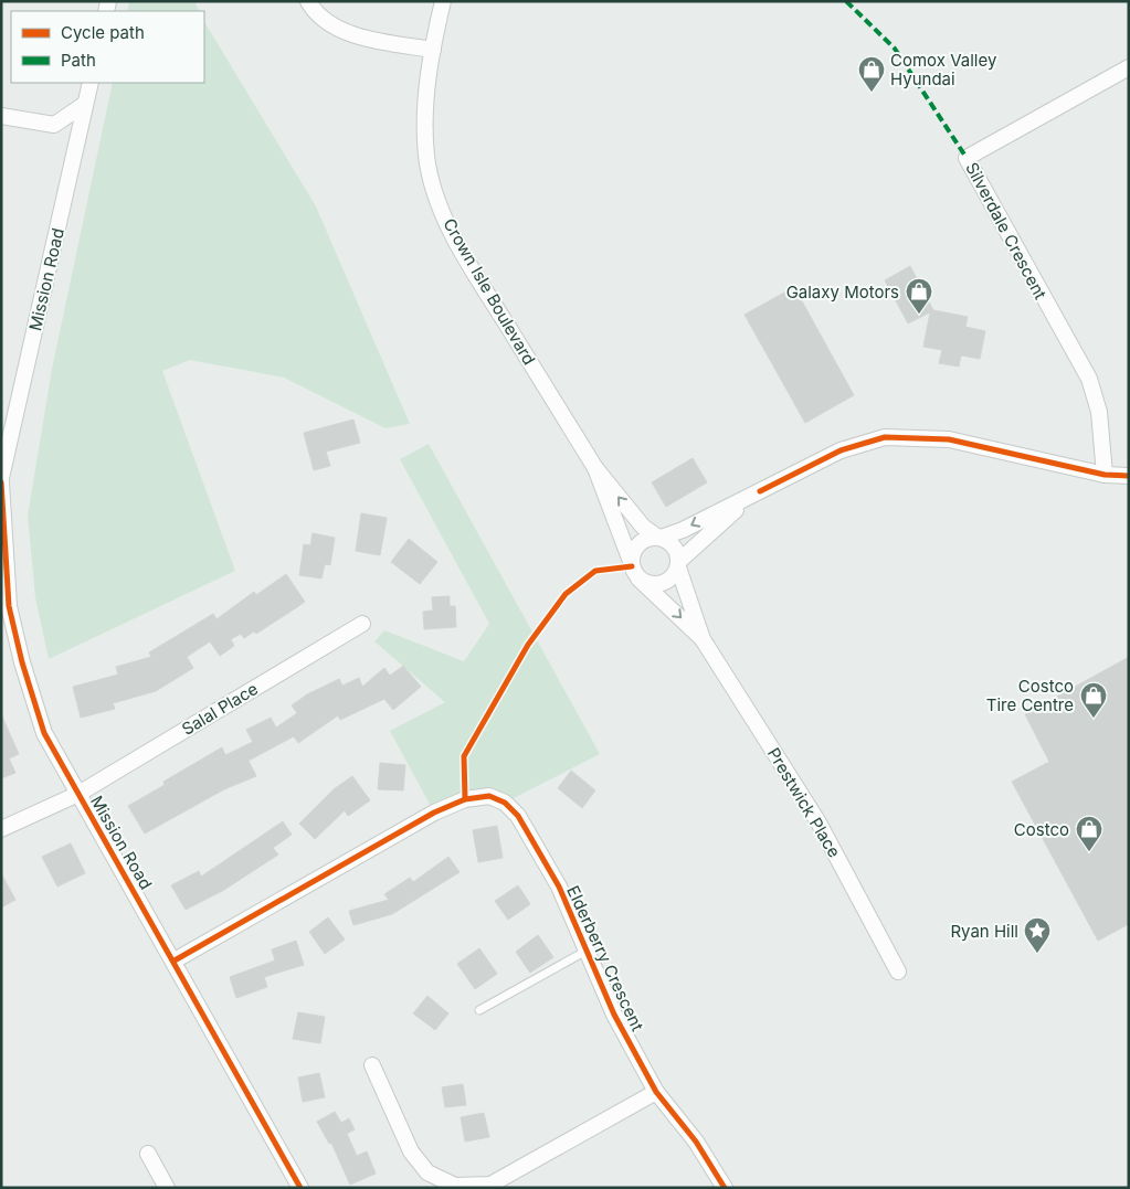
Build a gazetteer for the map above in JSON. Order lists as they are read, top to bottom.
{
  "streets": {
    "street": [
      "Silverdale Crescent",
      "Mission Road",
      "Crown Isle Boulevard",
      "Salal Place",
      "Prestwick Place",
      "Elderberry Crescent"
    ]
  },
  "crossings": [
    ["Mission Road", "Salal Place"],
    ["Mission Road", "Elderberry Crescent"],
    ["Crown Isle Boulevard", "Prestwick Place"]
  ],
  "places": {
    "shop": [
      "Comox Valley Hyundai",
      "Galaxy Motors",
      "Costco Tire Centre",
      "Costco"
    ],
    "place": ["Ryan Hill"]
  },
  "legend": ["Cycle path", "Path"]
}
